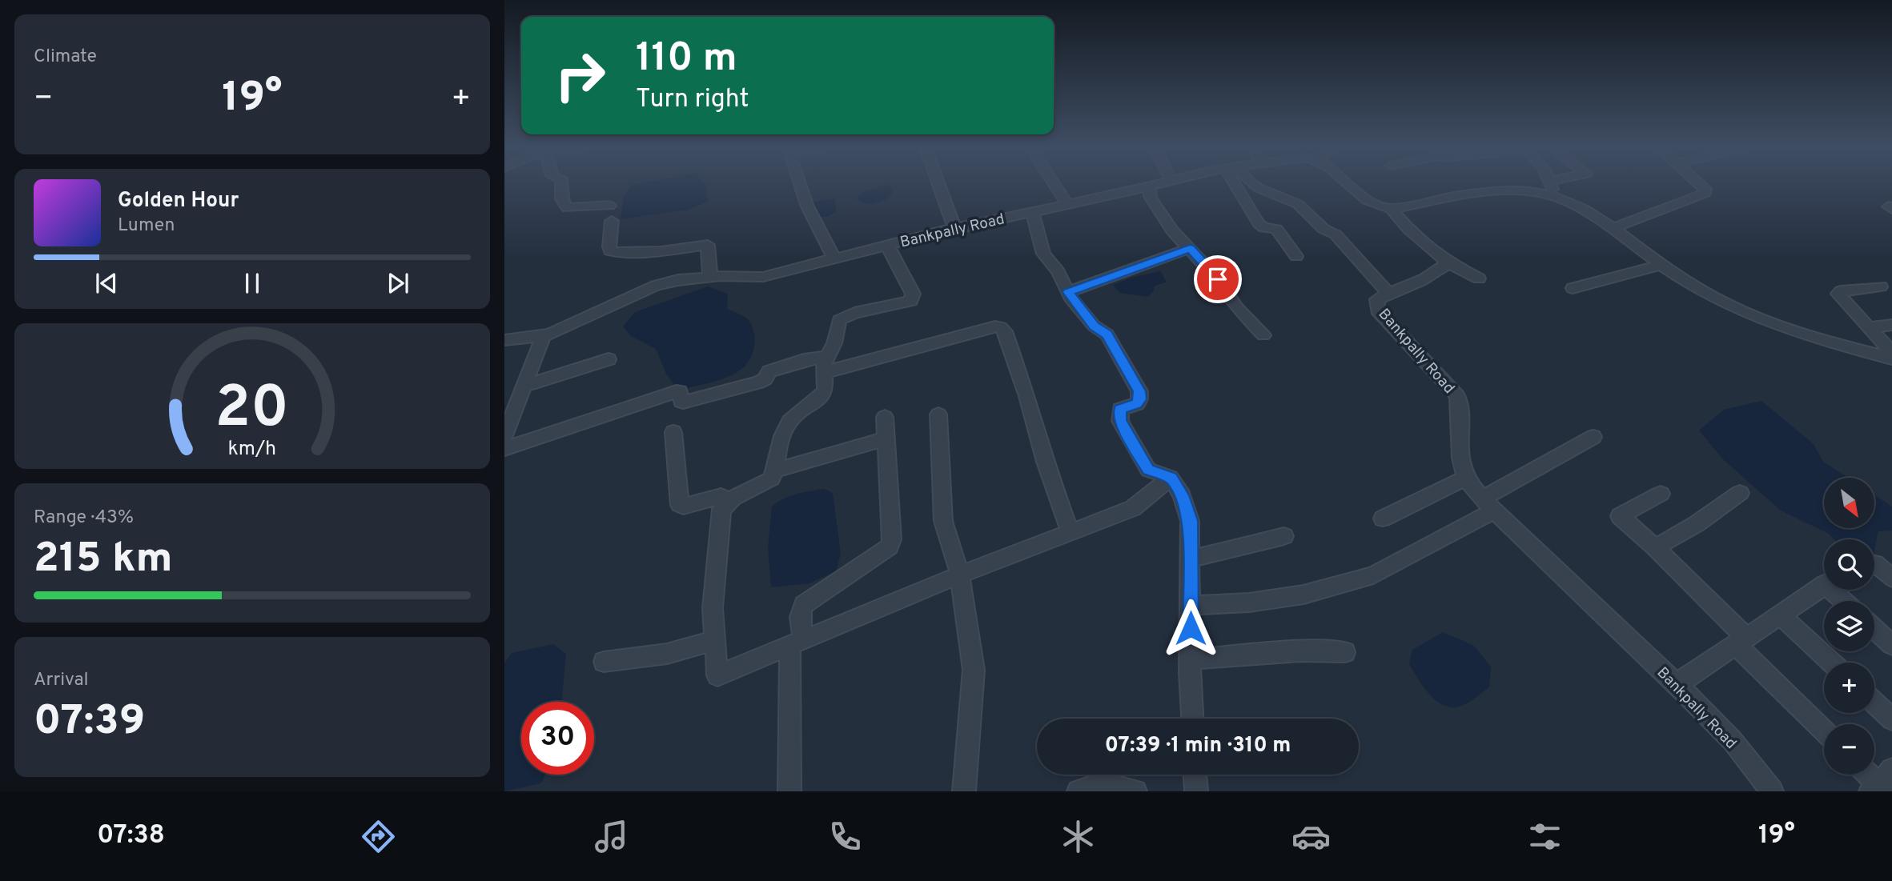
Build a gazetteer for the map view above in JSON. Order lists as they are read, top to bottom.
{
  "streets": {
    "street": ["Bankpally Road"]
  },
  "north": "bottom right",
  "page": {
    "tile": [
      "Climate",
      ["Range · 43%", "215 km"],
      ["Arrival", "07:39"]
    ],
    "turn": ["110 m", "Turn right"],
    "heat": ["−", "19°", "+"],
    "song": ["Golden Hour", "Lumen"],
    "map_buttons": ["+", "−"],
    "limit": "30",
    "trip": "07:39 · 1 min · 310 m",
    "tabs": ["07:38", "19°"],
    "gauge": ["20", "km/h"]
  }
}
